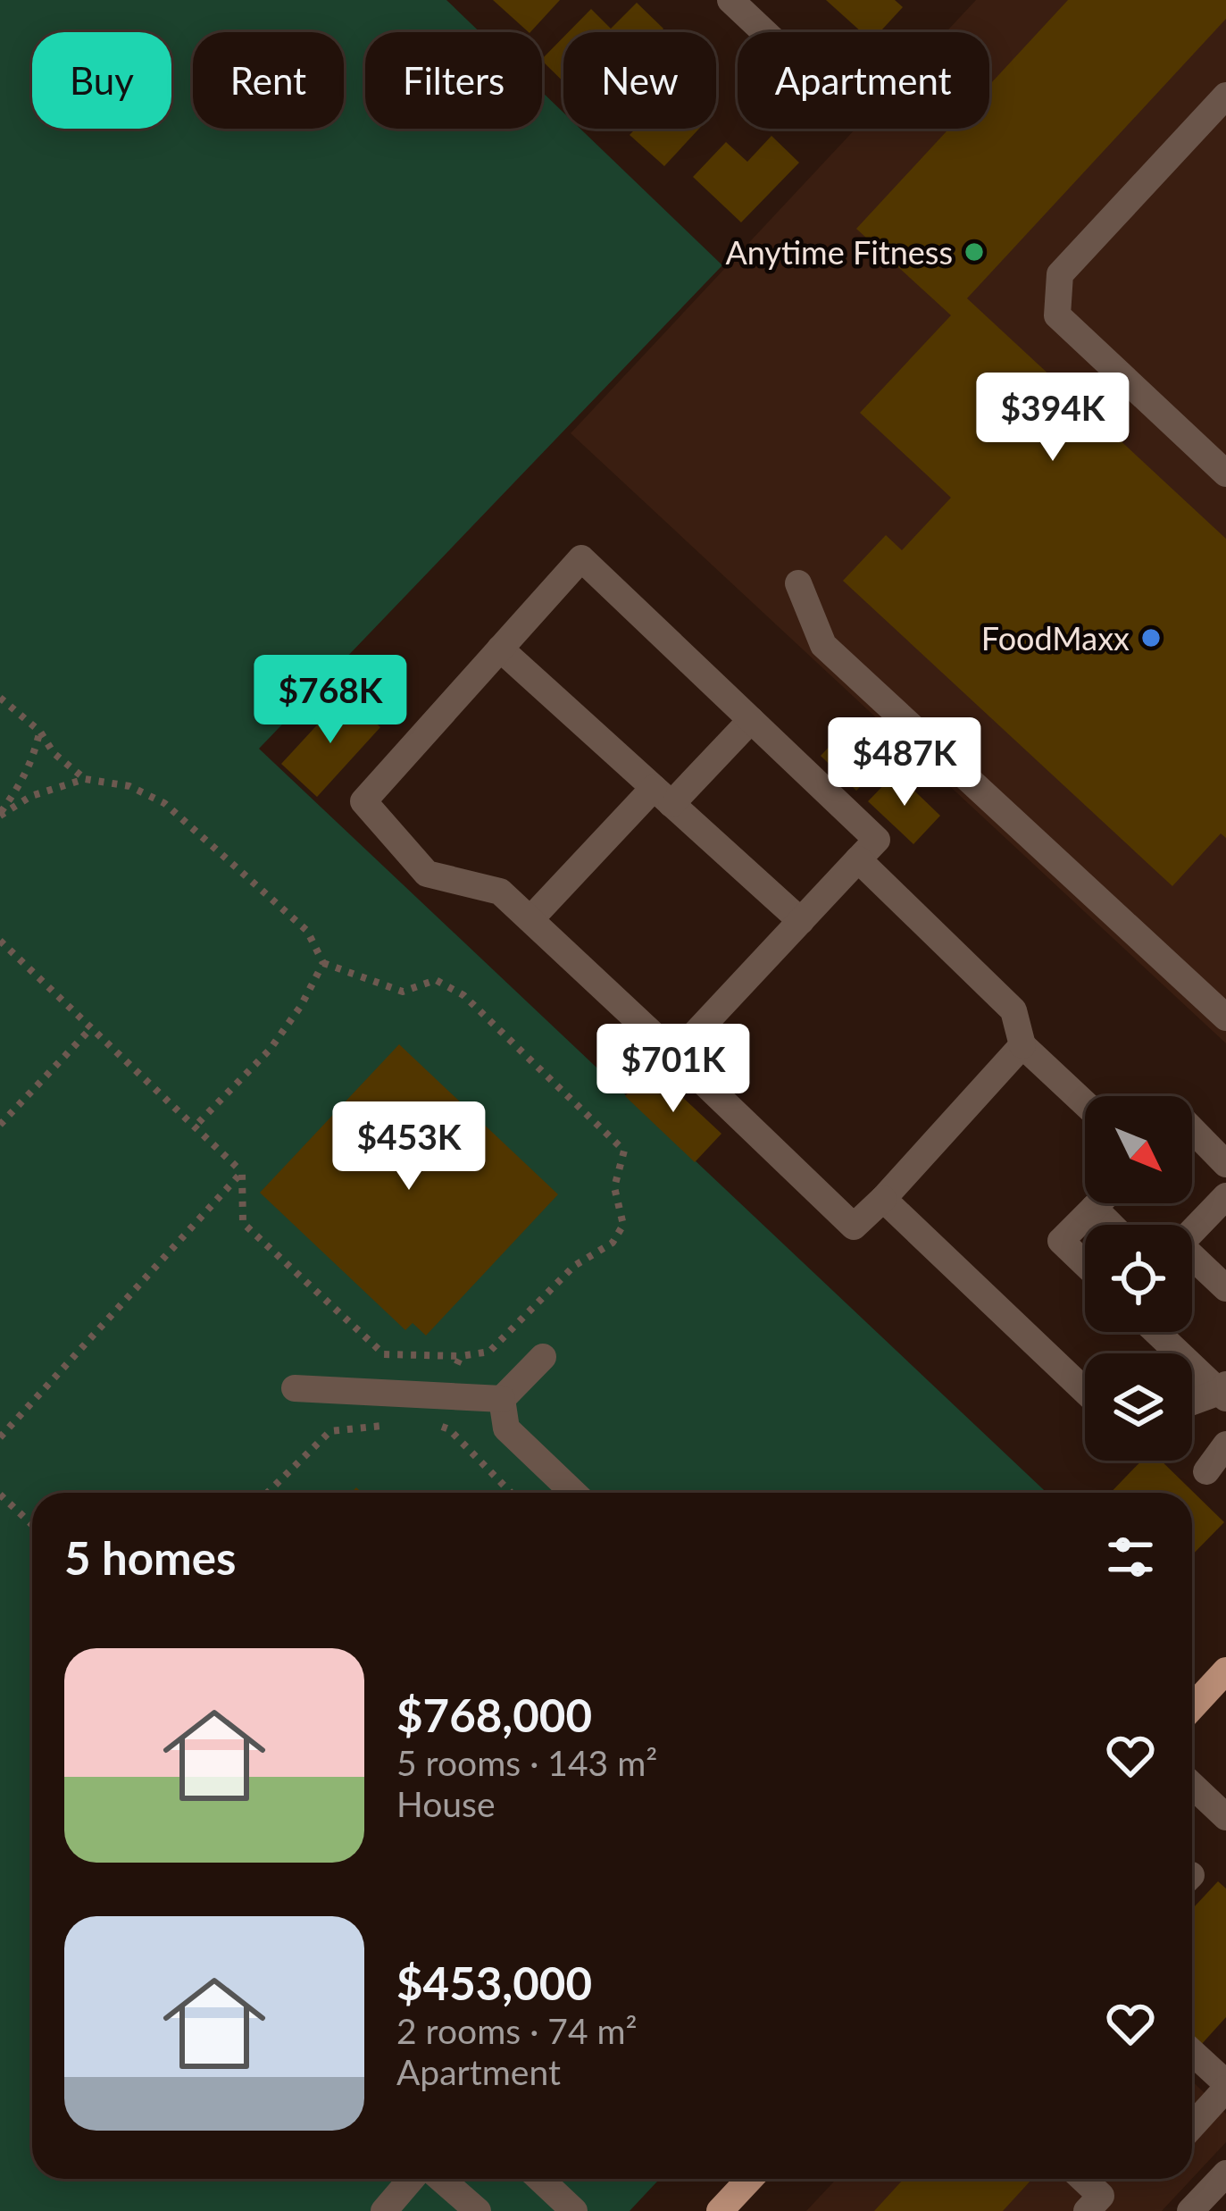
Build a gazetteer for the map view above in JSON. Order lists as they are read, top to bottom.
{
  "places": ["Anytime Fitness", "FoodMaxx"],
  "north": "bottom right",
  "page": {
    "chip": [
      "Buy",
      "Rent",
      "Filters",
      "New",
      "Apartment"
    ],
    "price": [
      "$394K",
      "$768K",
      "$487K",
      "$701K",
      "$453K"
    ],
    "heading": "5 homes",
    "list": [
      {
        "name": "$768,000",
        "note": "5 rooms · 143 m² · House"
      },
      {
        "name": "$453,000",
        "note": "2 rooms · 74 m² · Apartment"
      }
    ]
  }
}
